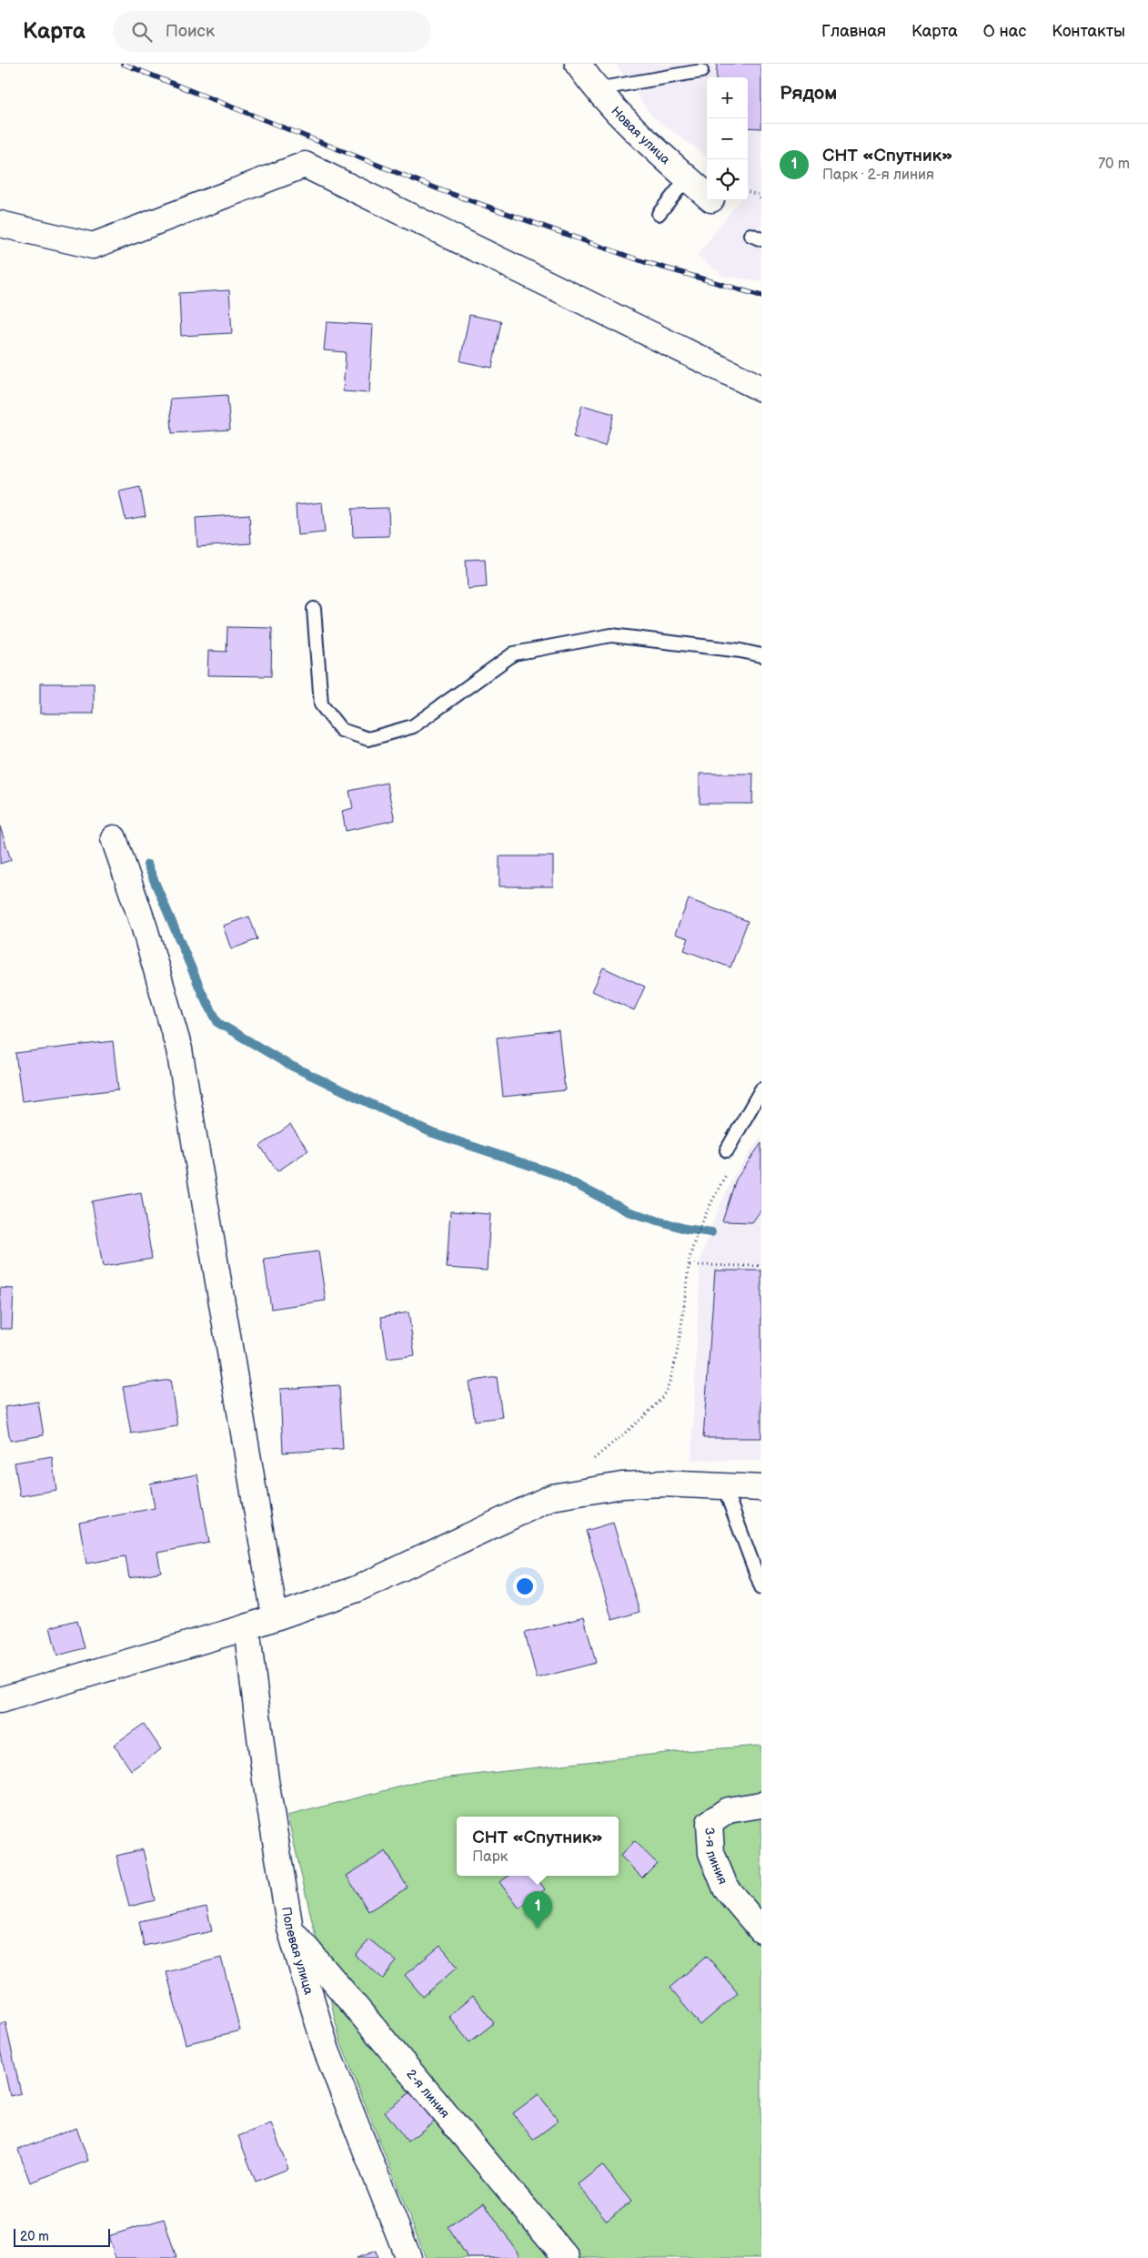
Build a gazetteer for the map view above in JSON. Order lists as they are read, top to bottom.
{
  "streets": {
    "street": [
      "Новая улица",
      "3-я линия",
      "Полевая улица",
      "2-я линия"
    ]
  },
  "crossings": [
    ["Полевая улица", "2-я линия"]
  ],
  "scale_bar": "20 m",
  "page": {
    "header": "Карта",
    "search": "Поиск",
    "nav": [
      "Главная",
      "Карта",
      "О нас",
      "Контакты"
    ],
    "heading": "Рядом",
    "map_buttons": ["+", "−"],
    "list": [
      {
        "mark": "1",
        "name": "СНТ «Спутник»",
        "note": "Парк · 2-я линия",
        "value": "70 m"
      }
    ],
    "popup": ["СНТ «Спутник»", "Парк"],
    "pins": "1",
    "scale": "20 m"
  }
}
